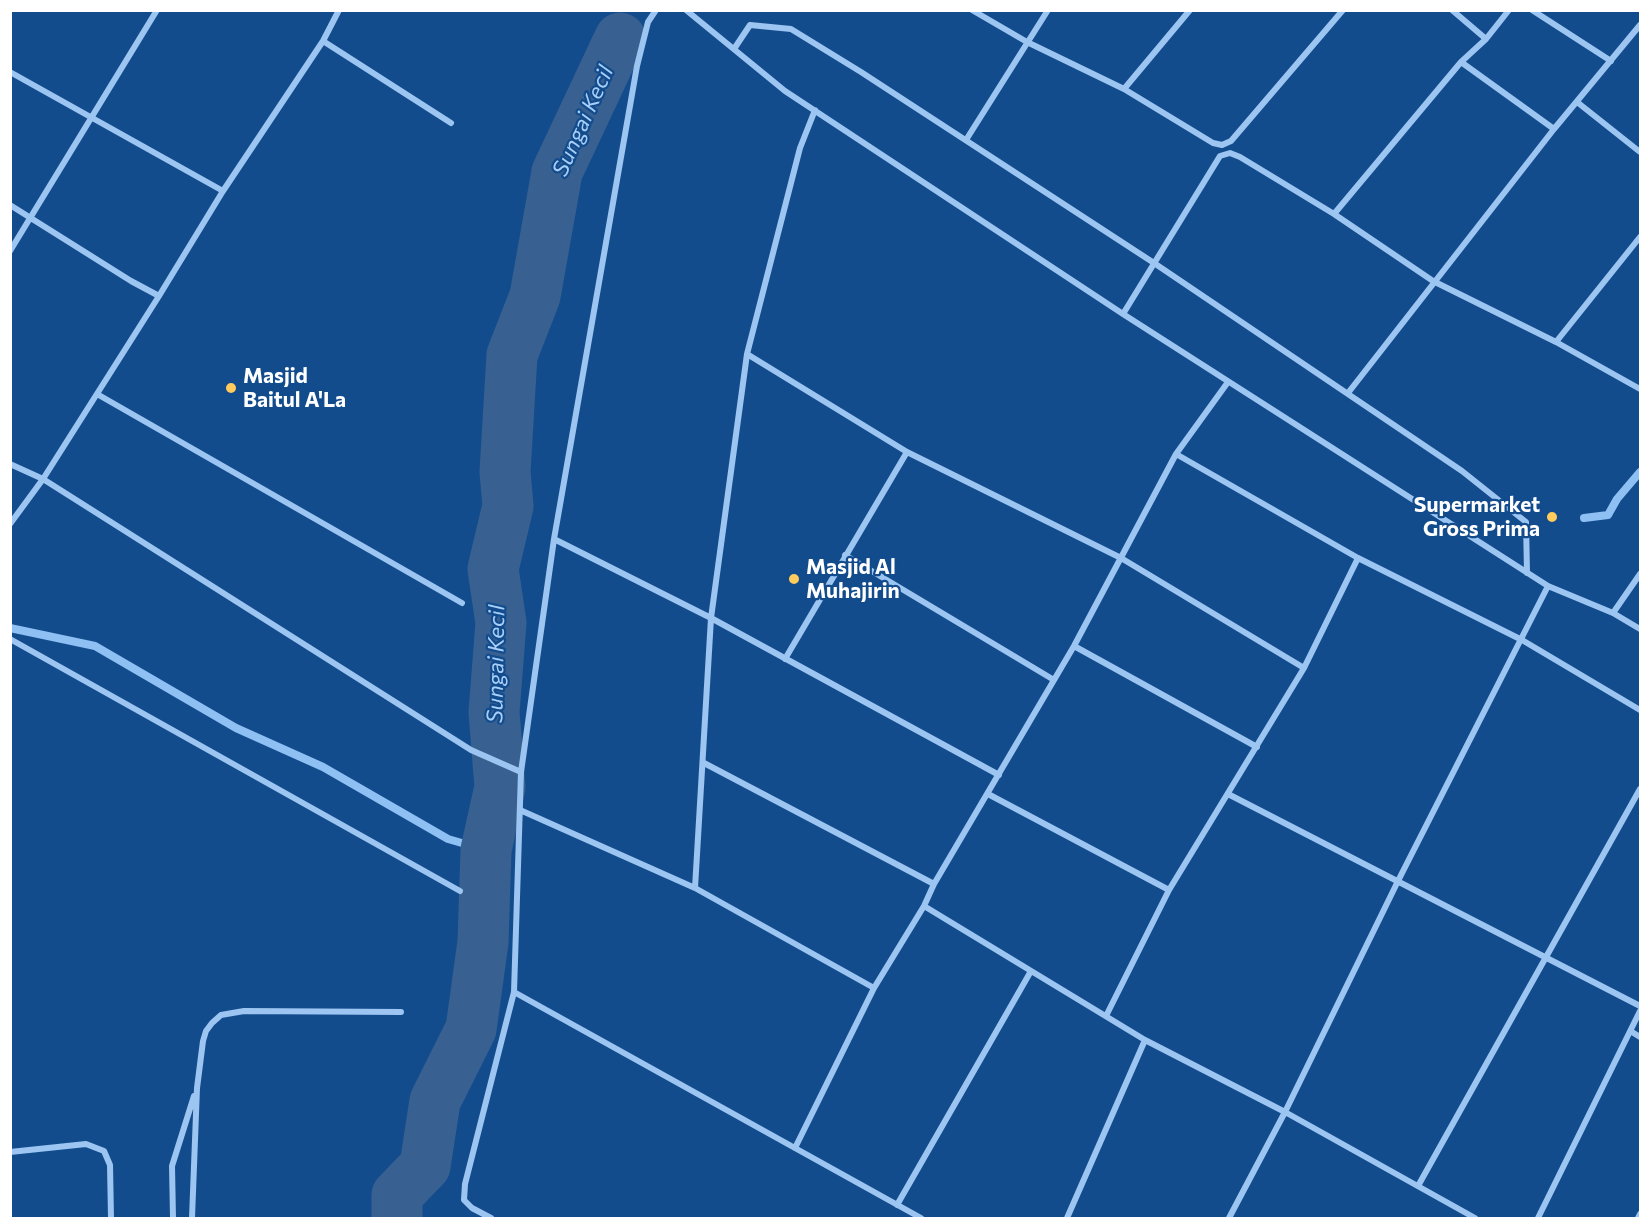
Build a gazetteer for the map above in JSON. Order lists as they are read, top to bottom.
{
  "water": ["Sungai Kecil"],
  "places": ["Masjid Baitul A'La", "Supermarket Gross Prima", "Masjid Al Muhajirin"]
}
